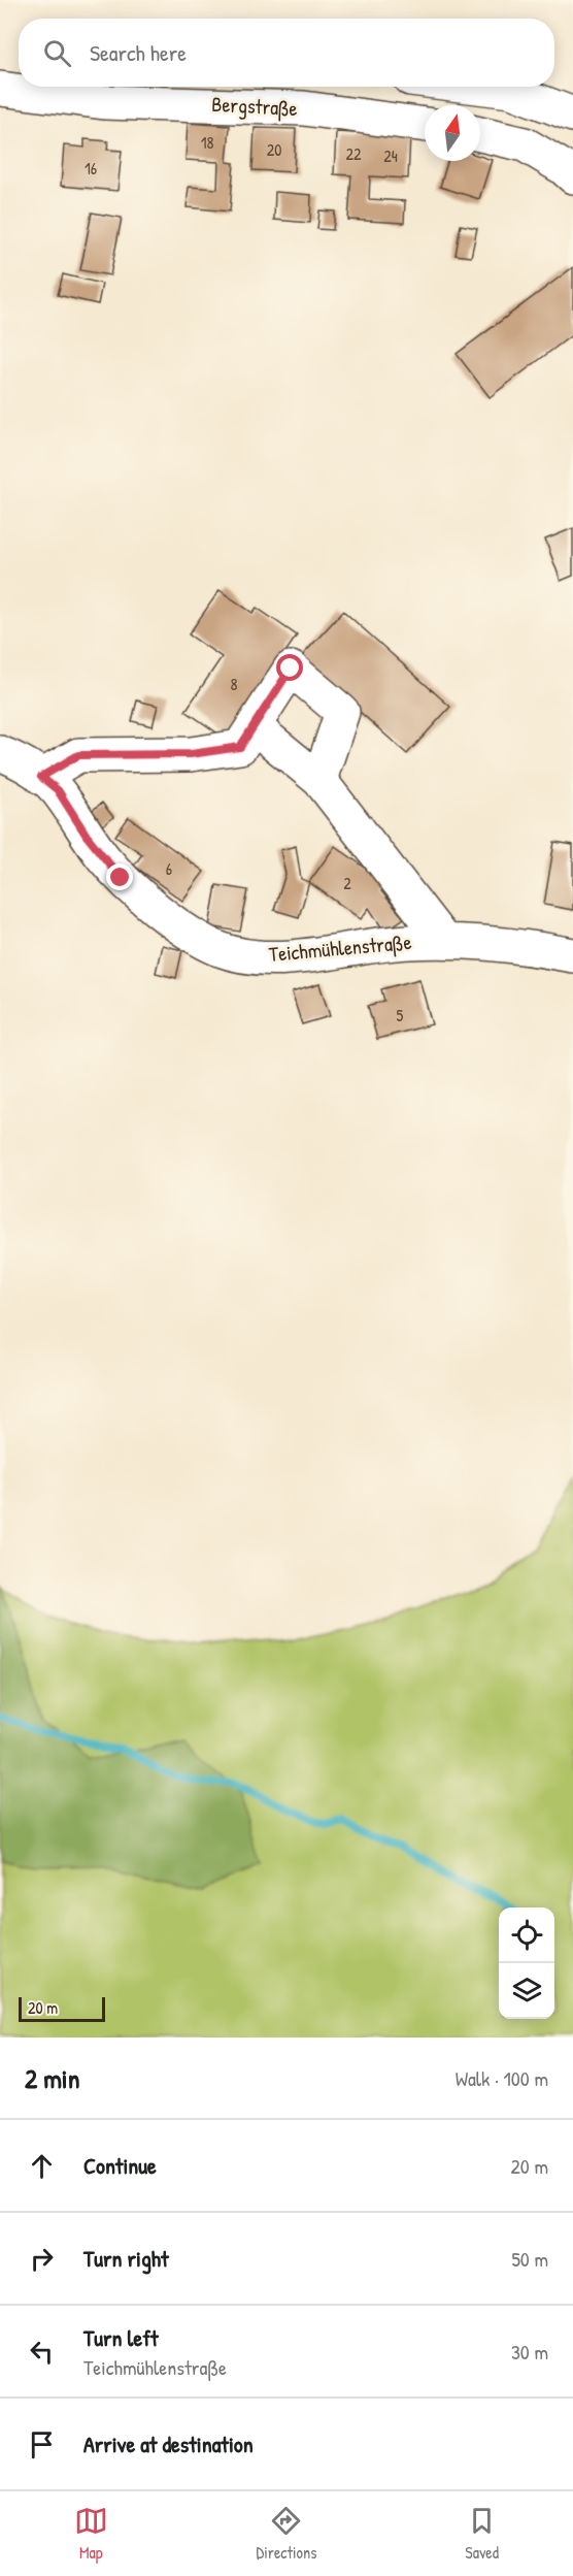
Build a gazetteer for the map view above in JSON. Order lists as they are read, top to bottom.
{
  "streets": {
    "street": ["Bergstraße", "Teichmühlenstraße"]
  },
  "house_numbers": [
    "18",
    "20",
    "22",
    "24",
    "16",
    "8",
    "6",
    "2",
    "5"
  ],
  "scale_bar": "20 m",
  "north": "top",
  "page": {
    "search": "Search here",
    "scale": "20 m",
    "heading": ["2 min", "Walk · 100 m"],
    "list": [
      ["Continue", "20 m"],
      ["Turn right", "50 m"],
      ["Turn left", "Teichmühlenstraße", "30 m"],
      "Arrive at destination"
    ],
    "nav": ["Map", "Directions", "Saved"]
  }
}
